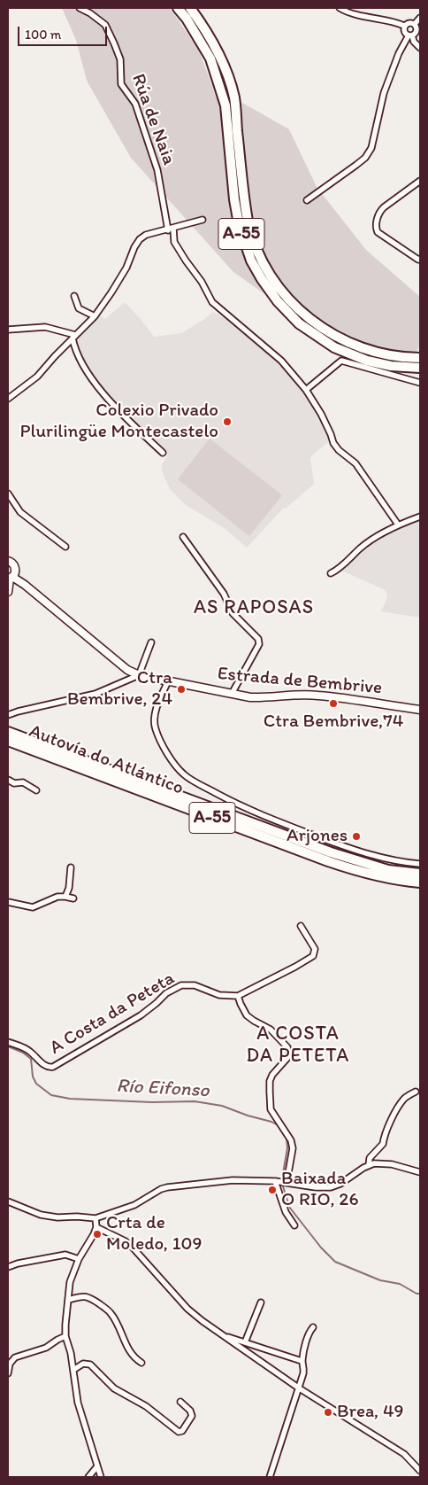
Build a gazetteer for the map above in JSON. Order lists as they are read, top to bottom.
{
  "streets": {
    "highway": ["A-55", "Autovía do Atlántico"],
    "street": ["Rúa de Naia", "Estrada de Bembrive", "A Costa da Peteta"]
  },
  "districts": ["AS RAPOSAS", "A COSTA DA PETETA"],
  "water": ["Río Eifonso"],
  "places": [
    "Colexio Privado Plurilingüe Montecastelo",
    "Ctra Bembrive, 24",
    "Ctra Bembrive,74",
    "Arjones",
    "Baixada O RIO, 26",
    "Crta de Moledo, 109",
    "Brea, 49"
  ],
  "scale_bar": "100 m"
}
